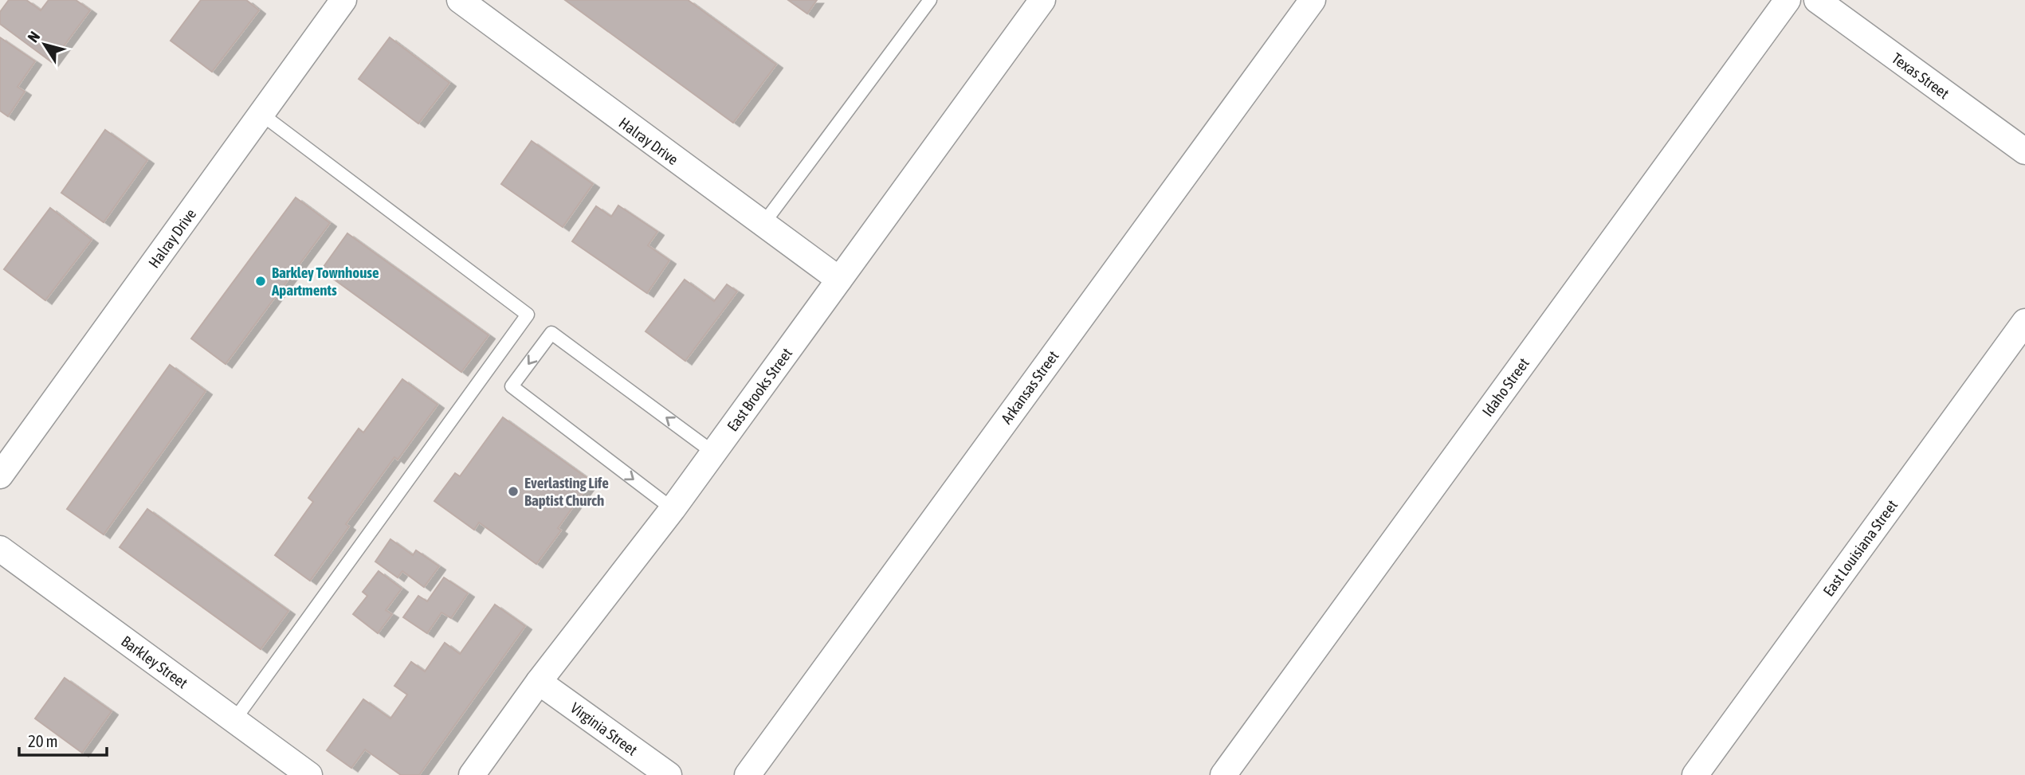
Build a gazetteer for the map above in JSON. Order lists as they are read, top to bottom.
{
  "streets": {
    "street": [
      "Texas Street",
      "Halray Drive",
      "Arkansas Street",
      "Idaho Street",
      "East Brooks Street",
      "East Louisiana Street",
      "Barkley Street",
      "Virginia Street"
    ]
  },
  "crossings": [
    ["Halray Drive", "East Brooks Street"],
    ["East Brooks Street", "Virginia Street"]
  ],
  "places": ["Barkley Townhouse Apartments", "Everlasting Life Baptist Church"],
  "scale_bar": "20 m",
  "north": "top left"
}
